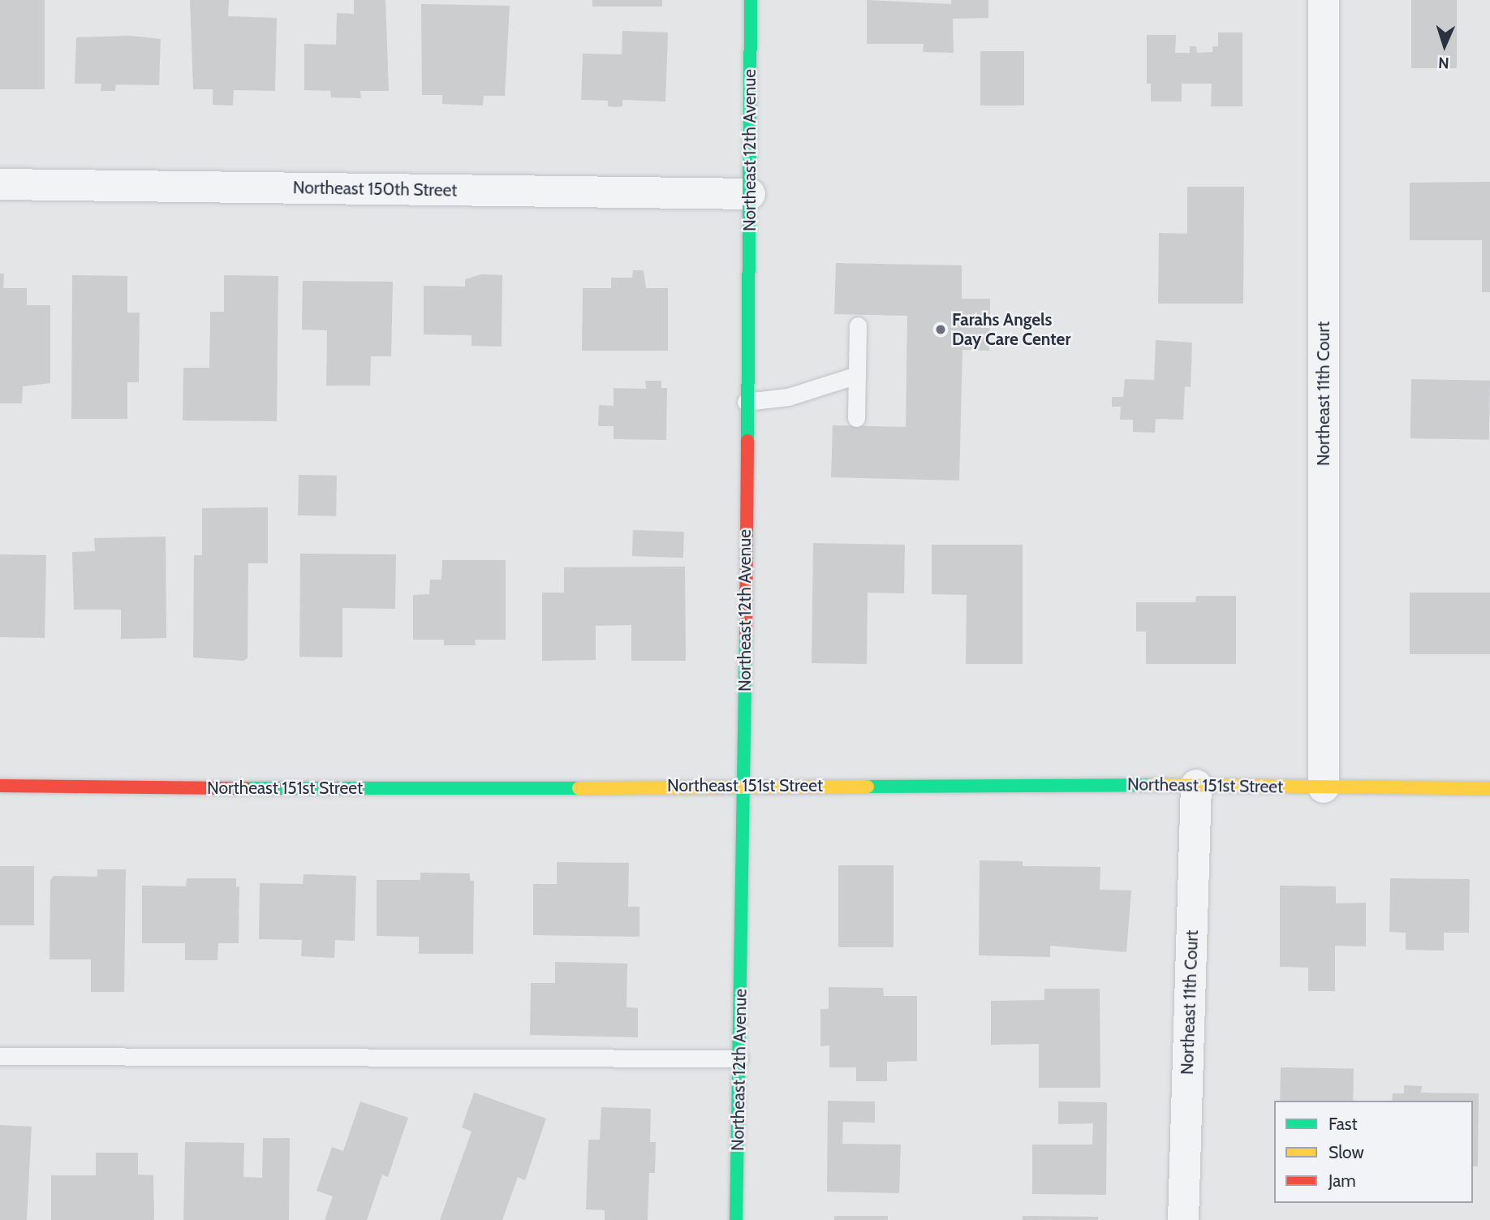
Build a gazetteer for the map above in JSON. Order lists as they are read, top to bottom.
{
  "streets": {
    "street": [
      "Northeast 12th Avenue",
      "Northeast 150th Street",
      "Northeast 11th Court",
      "Northeast 151st Street"
    ]
  },
  "crossings": [
    ["Northeast 12th Avenue", "Northeast 150th Street"],
    ["Northeast 12th Avenue", "Northeast 151st Street"],
    ["Northeast 11th Court", "Northeast 151st Street"]
  ],
  "places": ["Farahs Angels Day Care Center"],
  "legend": ["Fast", "Slow", "Jam"],
  "north": "bottom"
}
